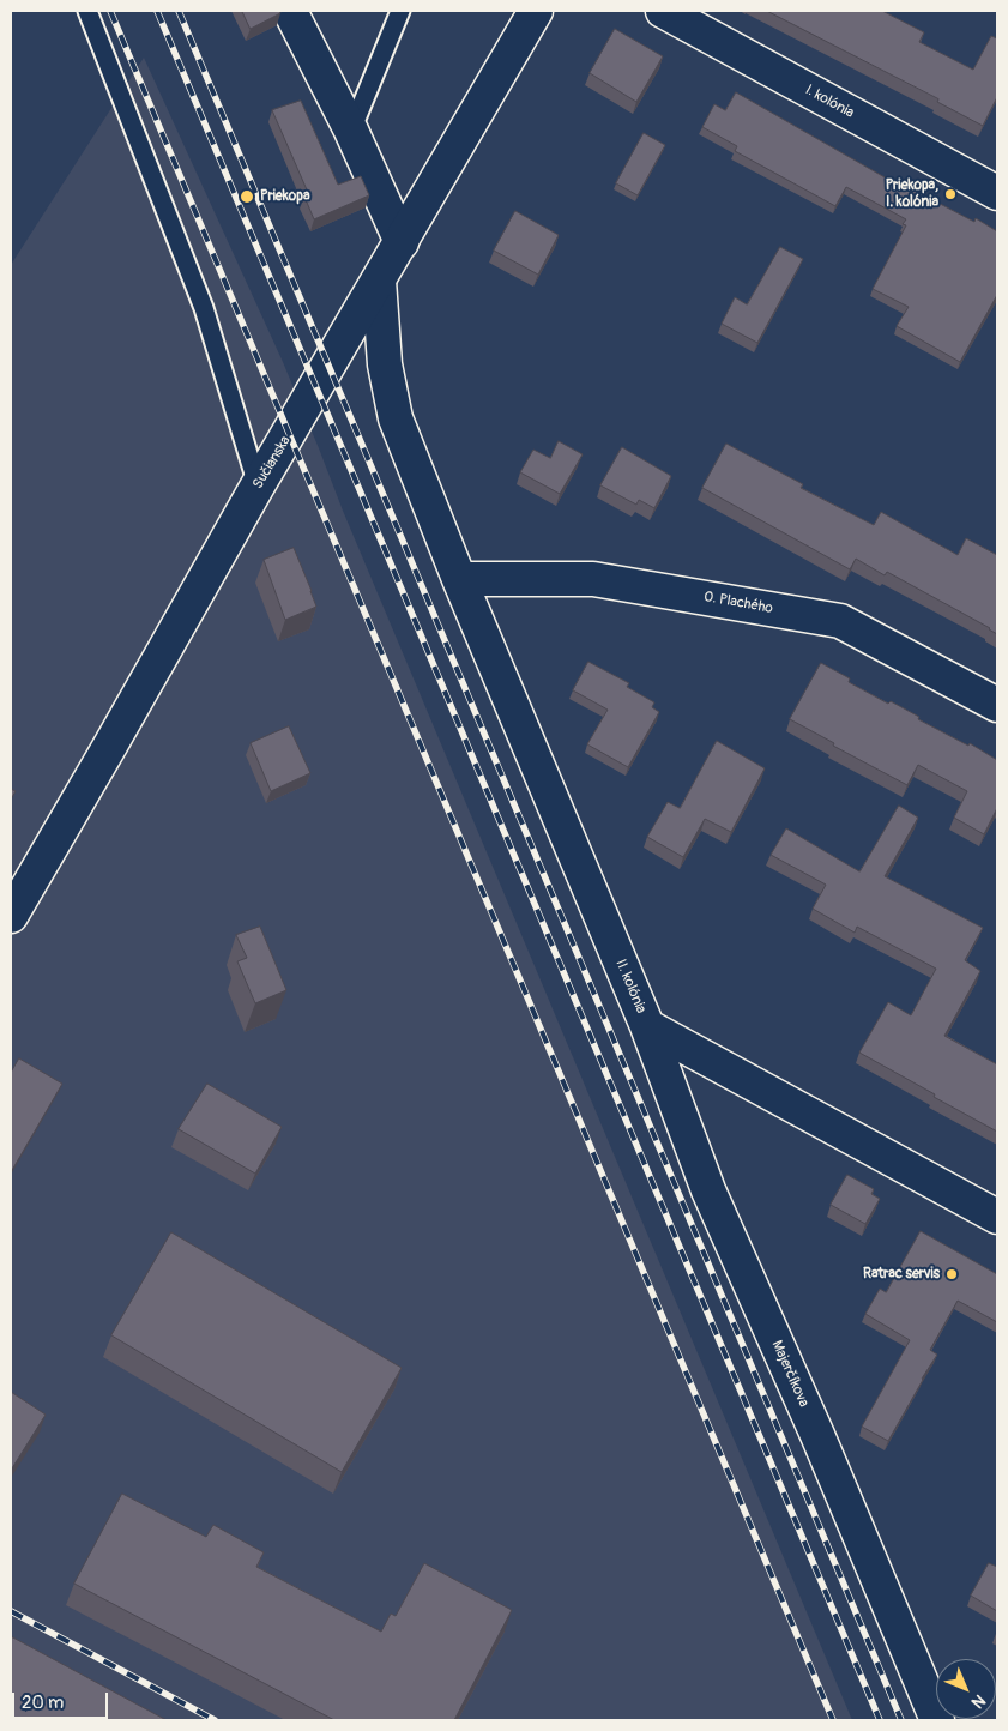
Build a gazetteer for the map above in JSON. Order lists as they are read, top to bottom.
{
  "streets": {
    "street": [
      "I. kolónia",
      "Sučianska",
      "O. Plachého",
      "II. kolónia",
      "Majerčíkova"
    ]
  },
  "crossings": [
    ["Sučianska", "II. kolónia"],
    ["O. Plachého", "II. kolónia"],
    ["II. kolónia", "Majerčíkova"]
  ],
  "places": ["Priekopa, I. kolónia", "Priekopa", "Ratrac servis"],
  "scale_bar": "20 m",
  "north": "bottom right"
}
